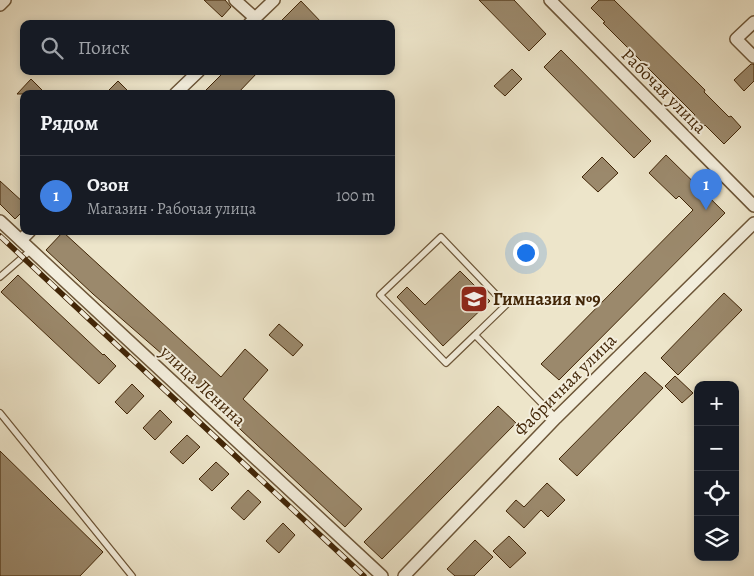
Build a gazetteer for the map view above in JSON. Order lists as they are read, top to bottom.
{
  "streets": {
    "street": ["Рабочая улица", "Фабричная улица", "улица Ленина"]
  },
  "places": {
    "school or university": ["Гимназия №9"]
  },
  "page": {
    "search": "Поиск",
    "heading": "Рядом",
    "list": [
      {
        "mark": "1",
        "name": "Озон",
        "note": "Магазин · Рабочая улица",
        "value": "100 m"
      }
    ],
    "pins": "1",
    "map_buttons": ["+", "−"]
  }
}
